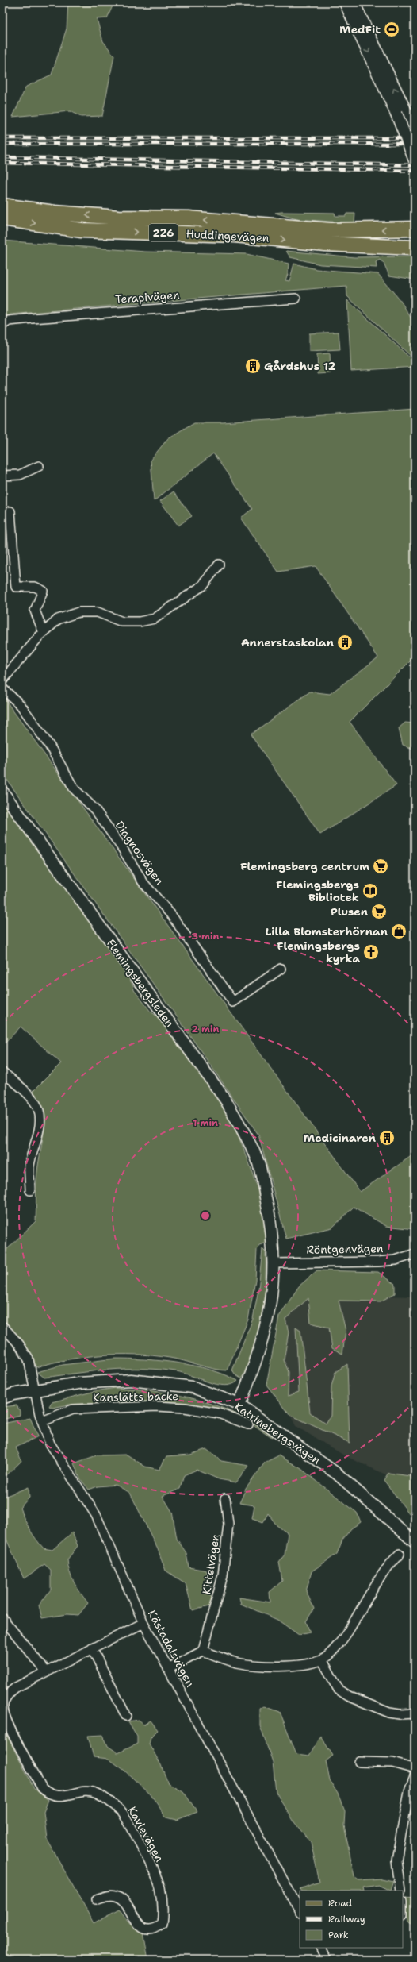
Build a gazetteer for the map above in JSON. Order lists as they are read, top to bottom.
{
  "streets": {
    "main road": ["226", "Huddingevägen"],
    "street": [
      "Terapivägen",
      "Diagnosvägen",
      "Flemingsbergsleden",
      "Röntgenvägen",
      "Kanslätts backe",
      "Katrinebergsvägen",
      "Kittelvägen",
      "Kästadalsvägen",
      "Kavlevägen"
    ]
  },
  "crossings": [
    ["Flemingsbergsleden", "Röntgenvägen"],
    ["Flemingsbergsleden", "Katrinebergsvägen"],
    ["Kanslätts backe", "Kästadalsvägen"],
    ["Katrinebergsvägen", "Kästadalsvägen"],
    ["Kästadalsvägen", "Kavlevägen"]
  ],
  "places": {
    "sports": ["MedFit"],
    "building": ["Gårdshus 12", "Annerstaskolan", "Medicinaren"],
    "supermarket": ["Flemingsberg centrum", "Plusen"],
    "library": ["Flemingsbergs Bibliotek"],
    "shop": ["Lilla Blomsterhörnan"],
    "church": ["Flemingsbergs kyrka"]
  },
  "legend": ["Road", "Railway", "Park"],
  "rings": ["3 min", "2 min", "1 min"]
}
